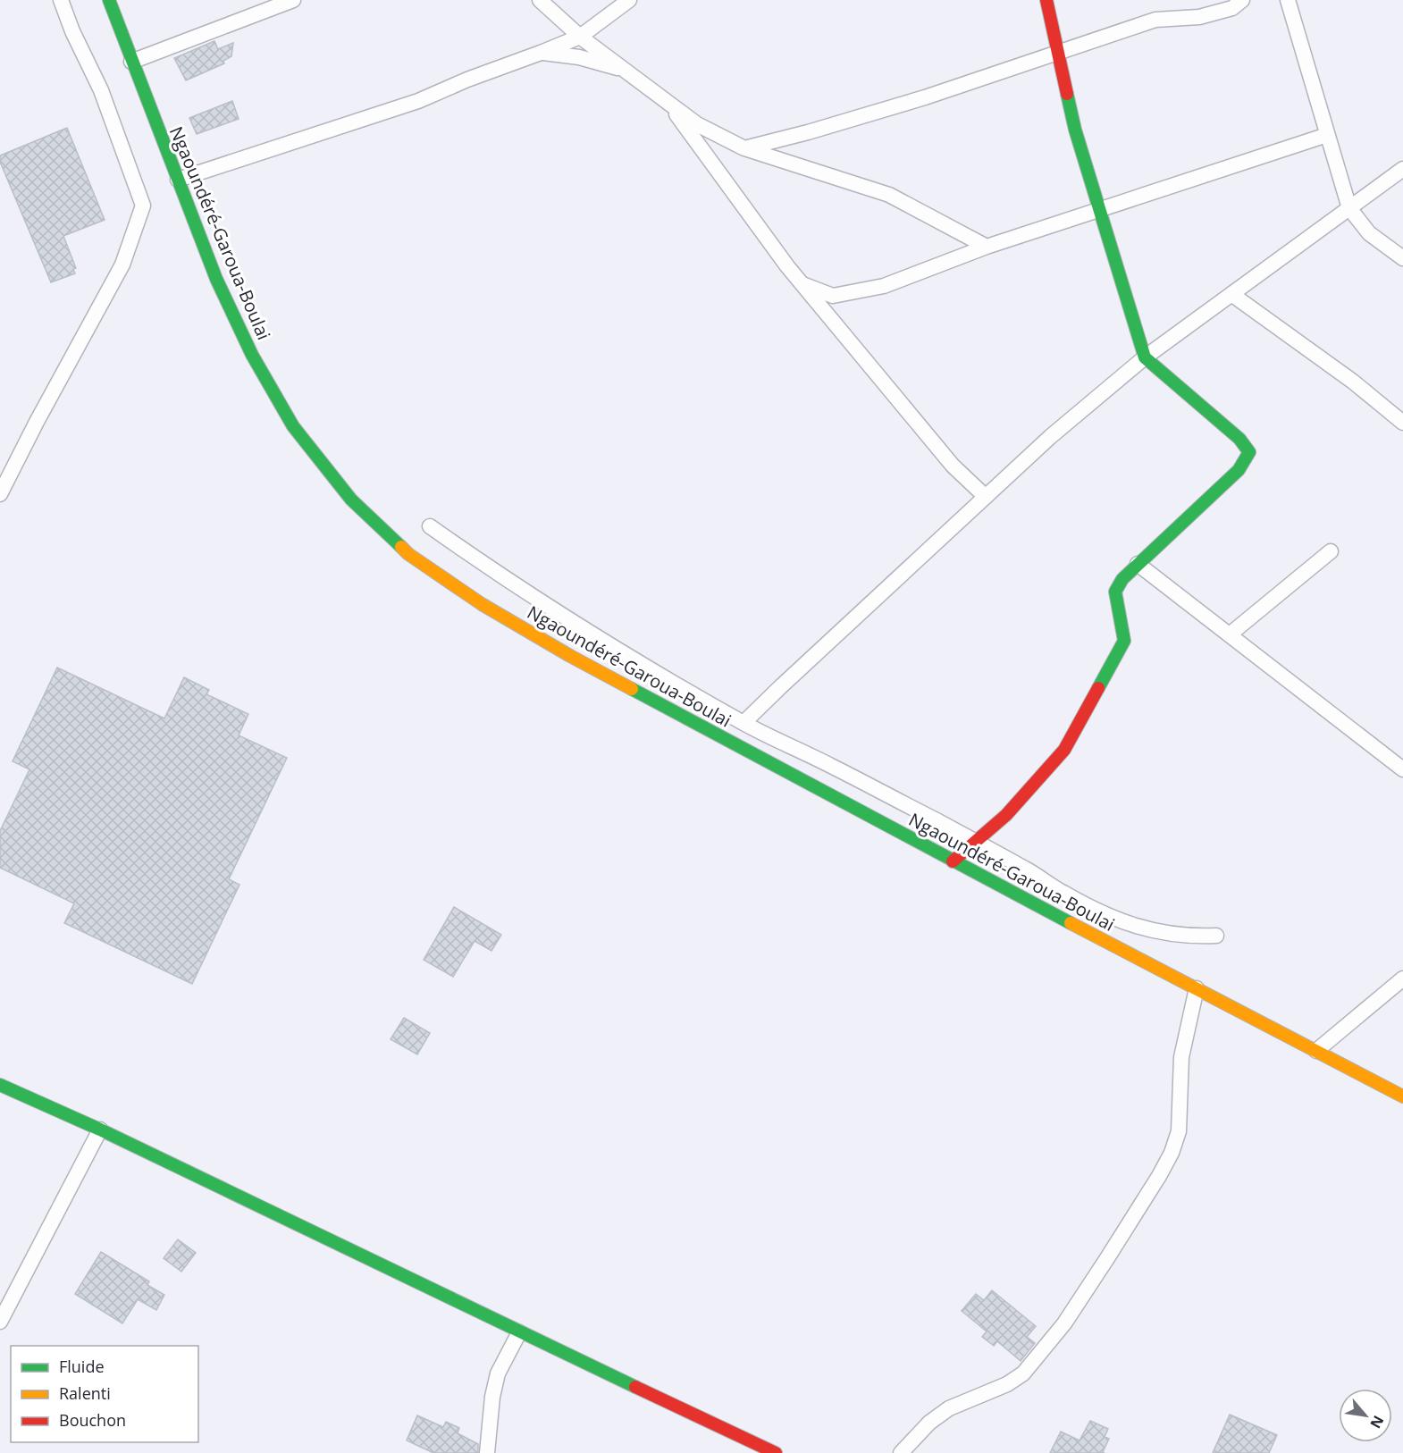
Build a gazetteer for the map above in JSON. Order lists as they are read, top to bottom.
{
  "streets": {
    "main road": ["Ngaoundéré-Garoua-Boulai"]
  },
  "legend": ["Fluide", "Ralenti", "Bouchon"],
  "north": "bottom right"
}
